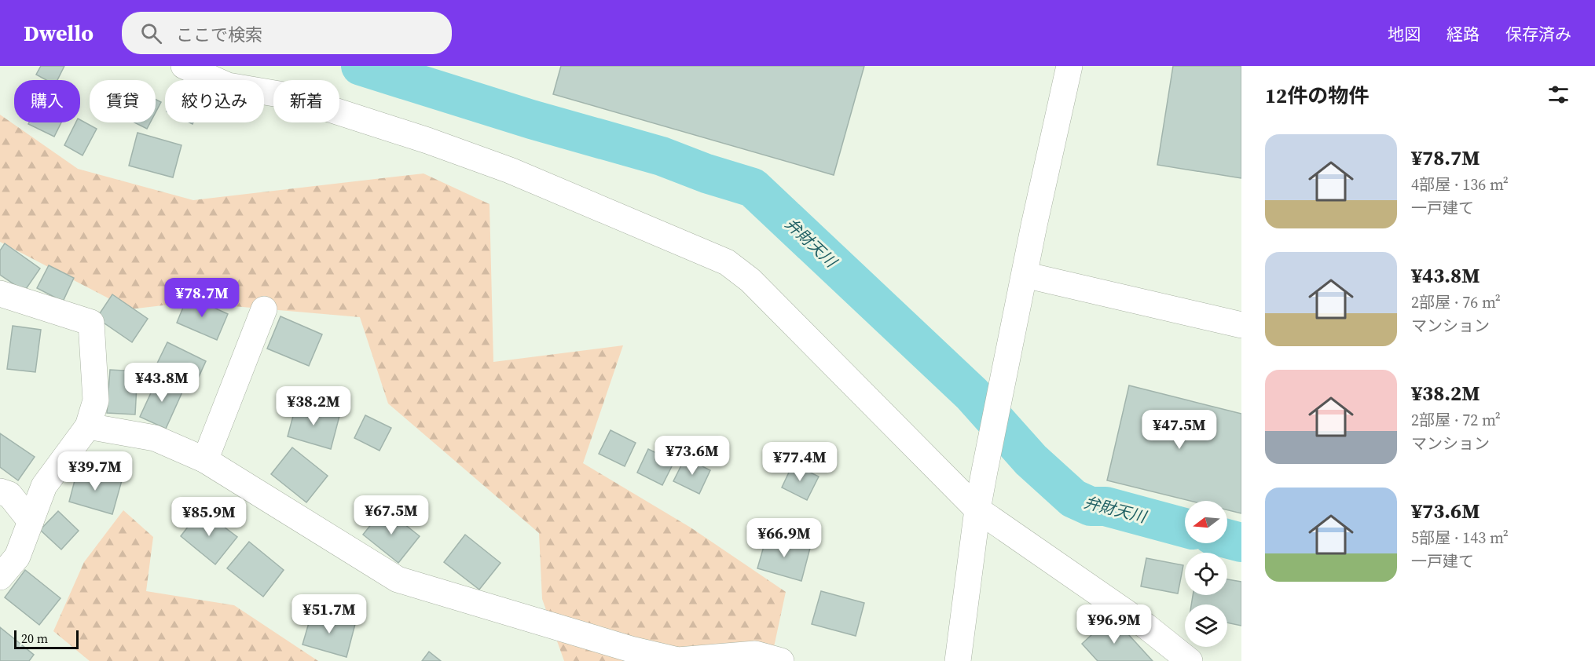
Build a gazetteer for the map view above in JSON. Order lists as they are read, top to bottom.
{
  "water": ["弁財天川"],
  "scale_bar": "20 m",
  "north": "left",
  "page": {
    "header": "Dwello",
    "search": "ここで検索",
    "nav": ["地図", "経路", "保存済み"],
    "heading": "12件の物件",
    "chip": [
      "購入",
      "賃貸",
      "絞り込み",
      "新着"
    ],
    "list": [
      {
        "name": "¥78.7M",
        "note": "4部屋 · 136 m² · 一戸建て"
      },
      {
        "name": "¥43.8M",
        "note": "2部屋 · 76 m² · マンション"
      },
      {
        "name": "¥38.2M",
        "note": "2部屋 · 72 m² · マンション"
      },
      {
        "name": "¥73.6M",
        "note": "5部屋 · 143 m² · 一戸建て"
      }
    ],
    "price": [
      "¥78.7M",
      "¥43.8M",
      "¥38.2M",
      "¥47.5M",
      "¥73.6M",
      "¥77.4M",
      "¥39.7M",
      "¥67.5M",
      "¥85.9M",
      "¥66.9M",
      "¥51.7M",
      "¥96.9M"
    ],
    "scale": "20 m"
  }
}
